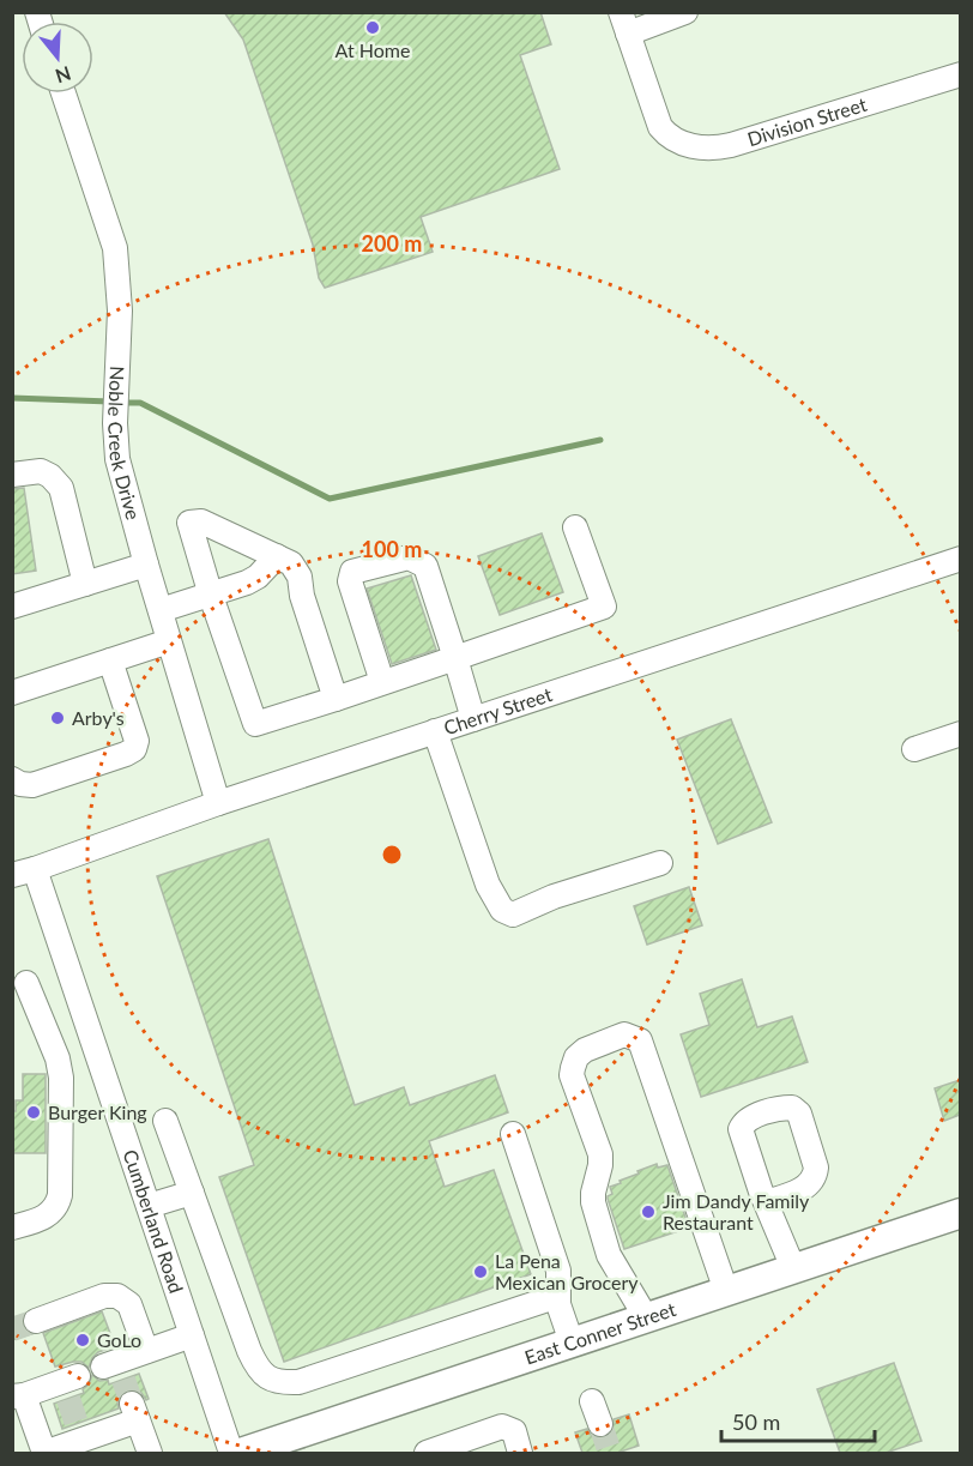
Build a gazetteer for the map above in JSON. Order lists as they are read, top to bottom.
{
  "streets": {
    "main road": ["East Conner Street"],
    "street": [
      "Division Street",
      "Noble Creek Drive",
      "Cherry Street",
      "Cumberland Road"
    ]
  },
  "crossings": [
    ["Noble Creek Drive", "Cherry Street"],
    ["Cherry Street", "Cumberland Road"]
  ],
  "places": [
    "At Home",
    "Arby's",
    "Burger King",
    "Jim Dandy Family Restaurant",
    "La Pena Mexican Grocery",
    "GoLo"
  ],
  "scale_bar": "50 m",
  "north": "bottom",
  "rings": ["200 m", "100 m"]
}
